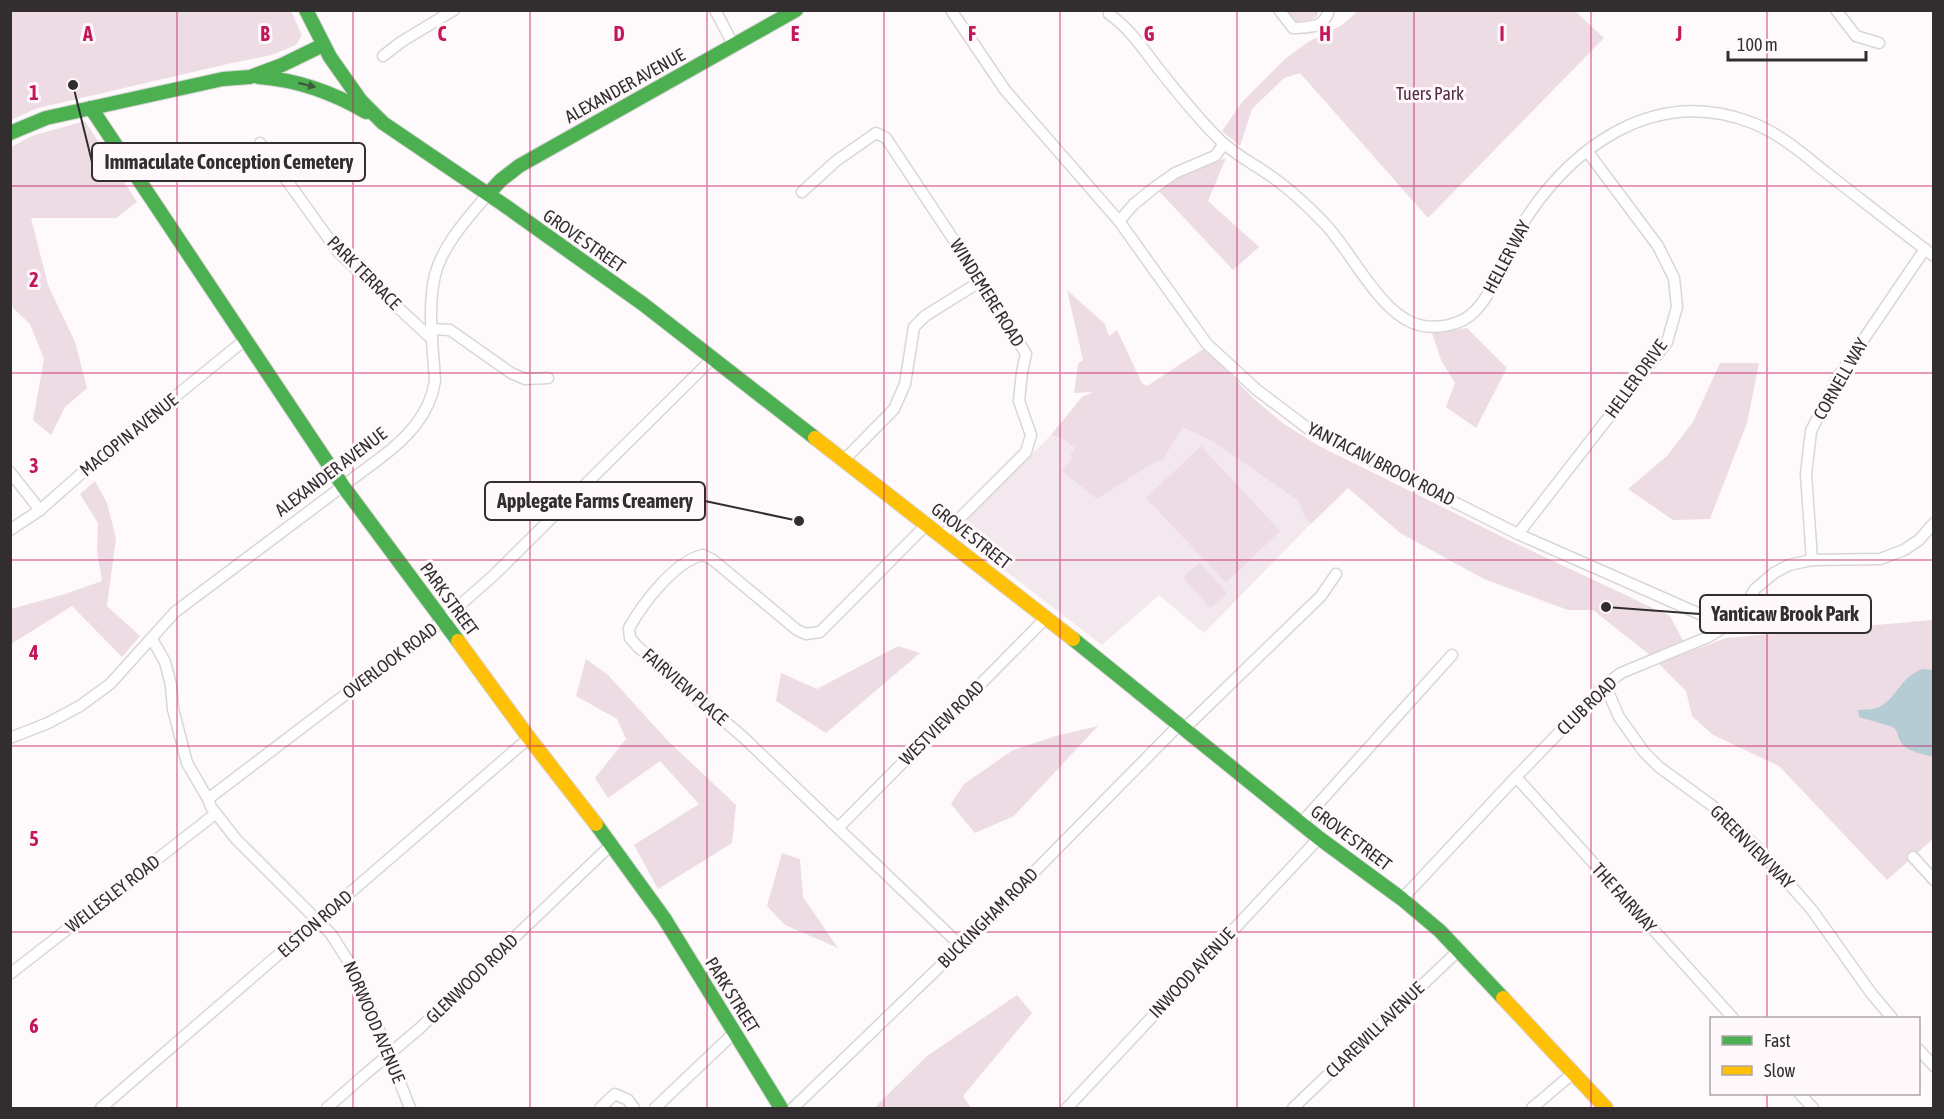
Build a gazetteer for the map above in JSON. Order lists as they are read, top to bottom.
{
  "streets": {
    "main road": ["ALEXANDER AVENUE", "GROVE STREET", "PARK STREET"],
    "street": [
      "HELLER WAY",
      "PARK TERRACE",
      "WINDEMERE ROAD",
      "HELLER DRIVE",
      "CORNELL WAY",
      "MACOPIN AVENUE",
      "YANTACAW BROOK ROAD",
      "OVERLOOK ROAD",
      "FAIRVIEW PLACE",
      "CLUB ROAD",
      "WESTVIEW ROAD",
      "GREENVIEW WAY",
      "WELLESLEY ROAD",
      "THE FAIRWAY",
      "BUCKINGHAM ROAD",
      "ELSTON ROAD",
      "INWOOD AVENUE",
      "GLENWOOD ROAD",
      "NORWOOD AVENUE",
      "CLAREWILL AVENUE"
    ]
  },
  "crossings": [
    ["ALEXANDER AVENUE", "GROVE STREET"],
    ["ALEXANDER AVENUE", "PARK TERRACE"],
    ["ALEXANDER AVENUE", "PARK STREET"],
    ["ALEXANDER AVENUE", "NORWOOD AVENUE"],
    ["GROVE STREET", "WINDEMERE ROAD"],
    ["GROVE STREET", "OVERLOOK ROAD"],
    ["GROVE STREET", "FAIRVIEW PLACE"],
    ["GROVE STREET", "CLUB ROAD"],
    ["GROVE STREET", "WESTVIEW ROAD"],
    ["GROVE STREET", "BUCKINGHAM ROAD"],
    ["GROVE STREET", "INWOOD AVENUE"],
    ["GROVE STREET", "CLAREWILL AVENUE"],
    ["HELLER WAY", "HELLER DRIVE"],
    ["HELLER WAY", "CORNELL WAY"],
    ["HELLER DRIVE", "YANTACAW BROOK ROAD"],
    ["CORNELL WAY", "CLUB ROAD"],
    ["MACOPIN AVENUE", "PARK STREET"],
    ["YANTACAW BROOK ROAD", "CLUB ROAD"],
    ["PARK STREET", "OVERLOOK ROAD"],
    ["PARK STREET", "ELSTON ROAD"],
    ["PARK STREET", "GLENWOOD ROAD"],
    ["OVERLOOK ROAD", "NORWOOD AVENUE"],
    ["FAIRVIEW PLACE", "WESTVIEW ROAD"],
    ["FAIRVIEW PLACE", "BUCKINGHAM ROAD"],
    ["CLUB ROAD", "GREENVIEW WAY"],
    ["CLUB ROAD", "THE FAIRWAY"],
    ["WELLESLEY ROAD", "NORWOOD AVENUE"],
    ["ELSTON ROAD", "NORWOOD AVENUE"],
    ["GLENWOOD ROAD", "NORWOOD AVENUE"]
  ],
  "parks": ["Tuers Park"],
  "places": ["Immaculate Conception Cemetery", "Applegate Farms Creamery", "Yanticaw Brook Park"],
  "legend": ["Fast", "Slow"],
  "scale_bar": "100 m",
  "grid": {
    "columns": [
      "A",
      "B",
      "C",
      "D",
      "E",
      "F",
      "G",
      "H",
      "I",
      "J"
    ],
    "rows": [
      "1",
      "2",
      "3",
      "4",
      "5",
      "6"
    ]
  }
}
